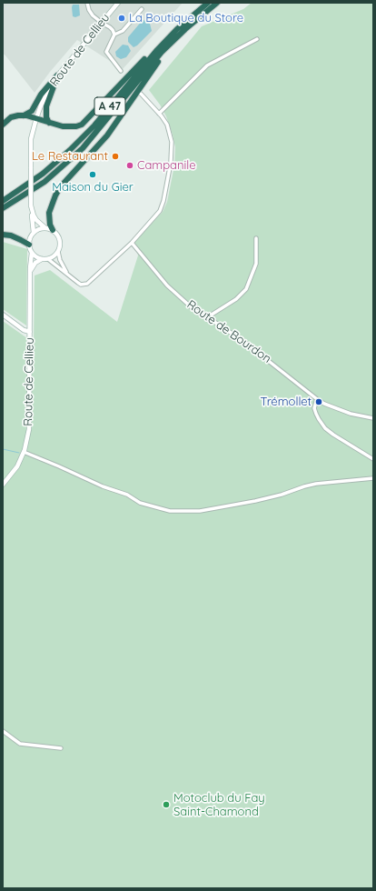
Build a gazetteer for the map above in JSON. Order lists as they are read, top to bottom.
{
  "streets": {
    "highway": ["A 47"],
    "main road": ["Route de Cellieu"],
    "street": ["Route de Bourdon"]
  },
  "places": [
    "La Boutique du Store",
    "Le Restaurant",
    "Campanile",
    "Maison du Gier",
    "Trémollet",
    "Motoclub du Fay Saint-Chamond"
  ]
}
